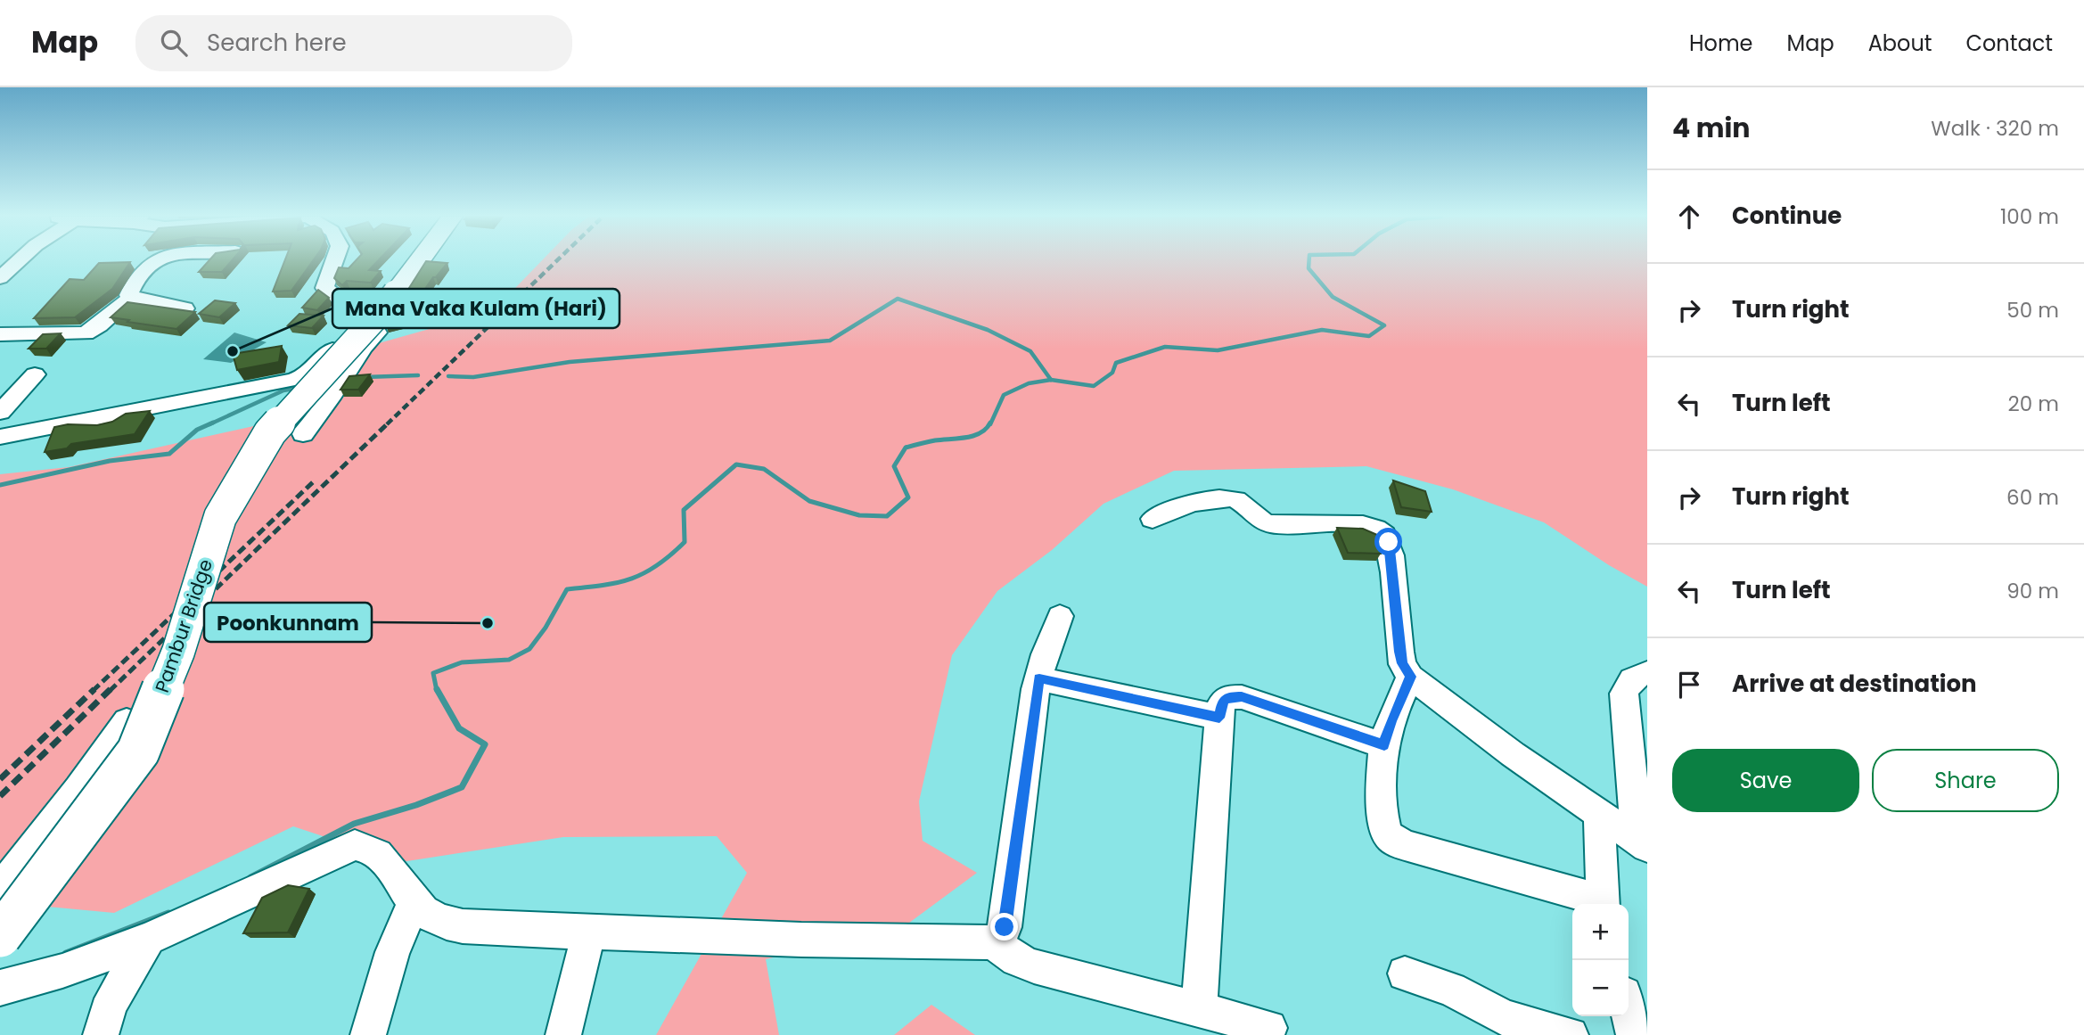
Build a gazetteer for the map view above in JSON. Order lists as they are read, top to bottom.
{
  "streets": {
    "main road": ["Pambur Bridge"]
  },
  "places": ["Mana Vaka Kulam (Hari)", "Poonkunnam"],
  "page": {
    "header": "Map",
    "search": "Search here",
    "nav": [
      "Home",
      "Map",
      "About",
      "Contact"
    ],
    "heading": ["4 min", "Walk · 320 m"],
    "list": [
      ["Continue", "100 m"],
      ["Turn right", "50 m"],
      ["Turn left", "20 m"],
      ["Turn right", "60 m"],
      ["Turn left", "90 m"],
      "Arrive at destination"
    ],
    "buttons": ["Save", "Share"],
    "map_buttons": ["+", "−"]
  }
}
